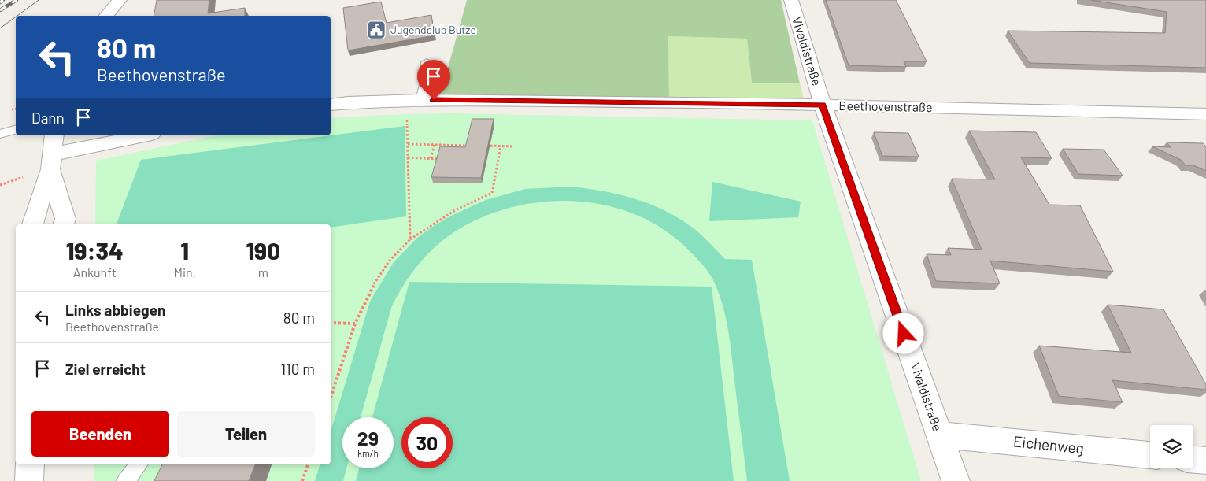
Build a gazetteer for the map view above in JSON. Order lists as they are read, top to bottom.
{
  "streets": {
    "street": ["Vivaldistraße", "Beethovenstraße", "Eichenweg"]
  },
  "crossings": [
    ["Vivaldistraße", "Beethovenstraße"],
    ["Vivaldistraße", "Eichenweg"]
  ],
  "places": {
    "public building": ["Jugendclub Butze"]
  },
  "page": {
    "turn": ["80 m", "Beethovenstraße"],
    "then": "Dann",
    "eta": [
      "19:34",
      "Ankunft",
      "1",
      "Min.",
      "190",
      "m"
    ],
    "list": [
      {
        "name": "Links abbiegen",
        "note": "Beethovenstraße",
        "value": "80 m"
      },
      {
        "name": "Ziel erreicht",
        "value": "110 m"
      }
    ],
    "buttons": ["Beenden", "Teilen"],
    "speed": "29 km/h",
    "limit": "30"
  }
}
